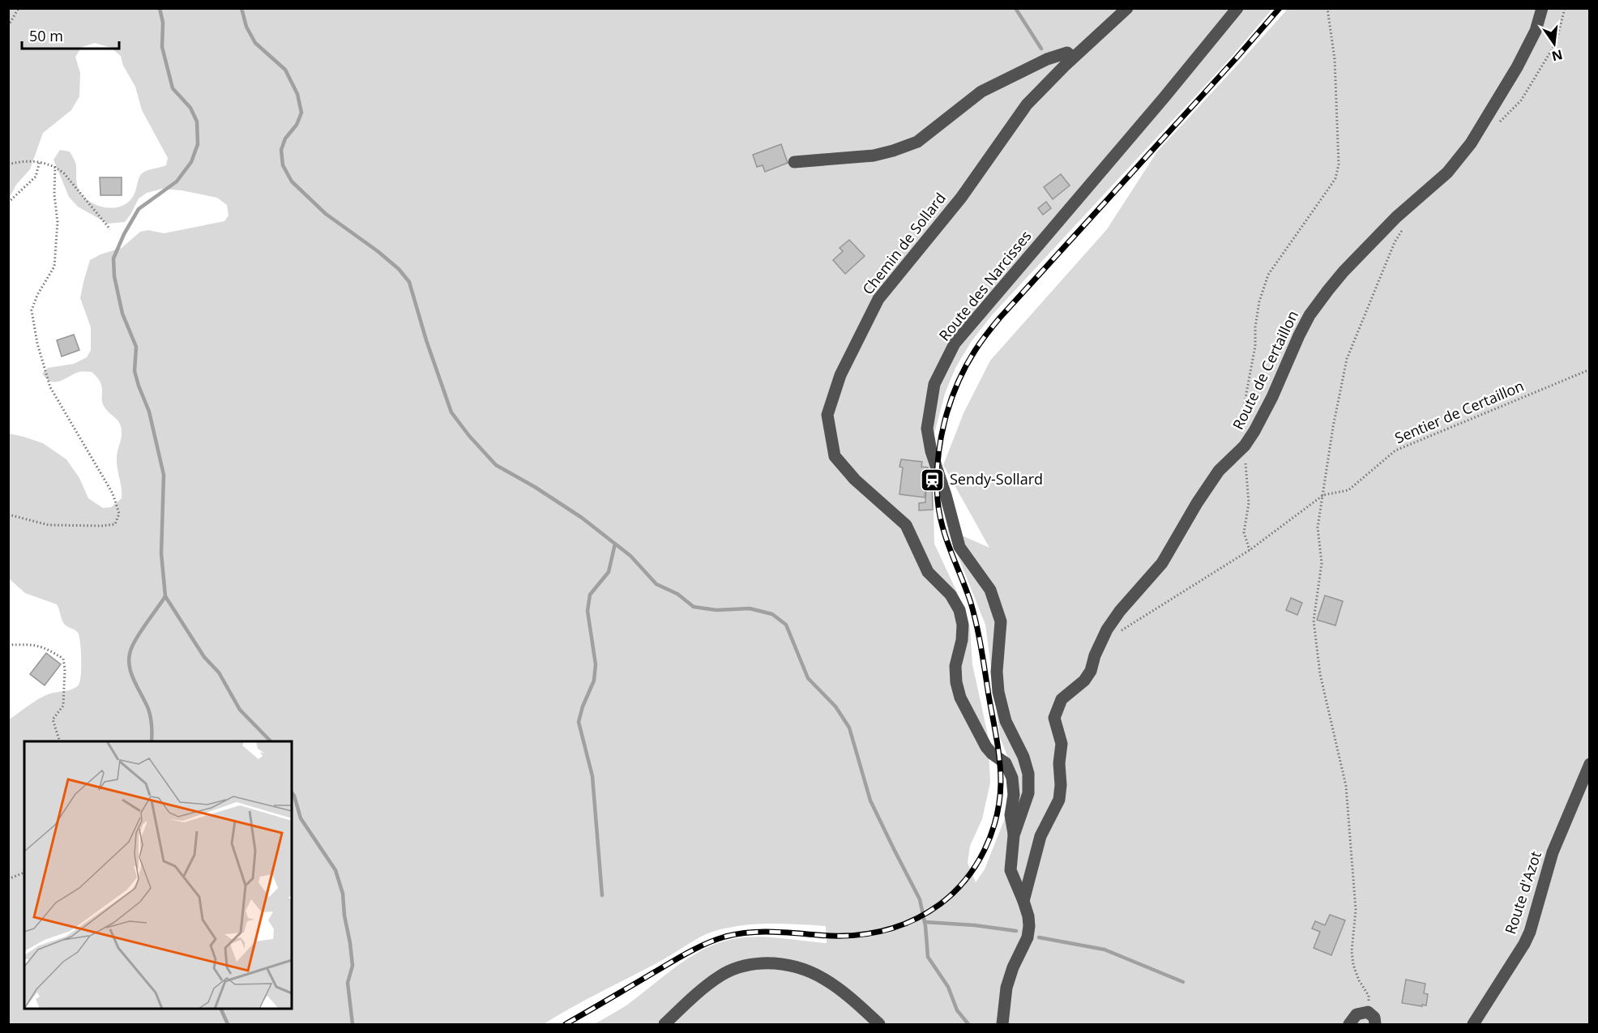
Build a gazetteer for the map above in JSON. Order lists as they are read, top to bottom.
{
  "streets": {
    "street": [
      "Chemin de Sollard",
      "Route des Narcisses",
      "Route de Certaillon",
      "Route d'Azot"
    ],
    "path": ["Sentier de Certaillon"]
  },
  "crossings": [
    ["Chemin de Sollard", "Route des Narcisses"],
    ["Route des Narcisses", "Route de Certaillon"],
    ["Route de Certaillon", "Sentier de Certaillon"]
  ],
  "places": {
    "station": ["Sendy-Sollard"]
  },
  "scale_bar": "50 m",
  "north": "bottom"
}
